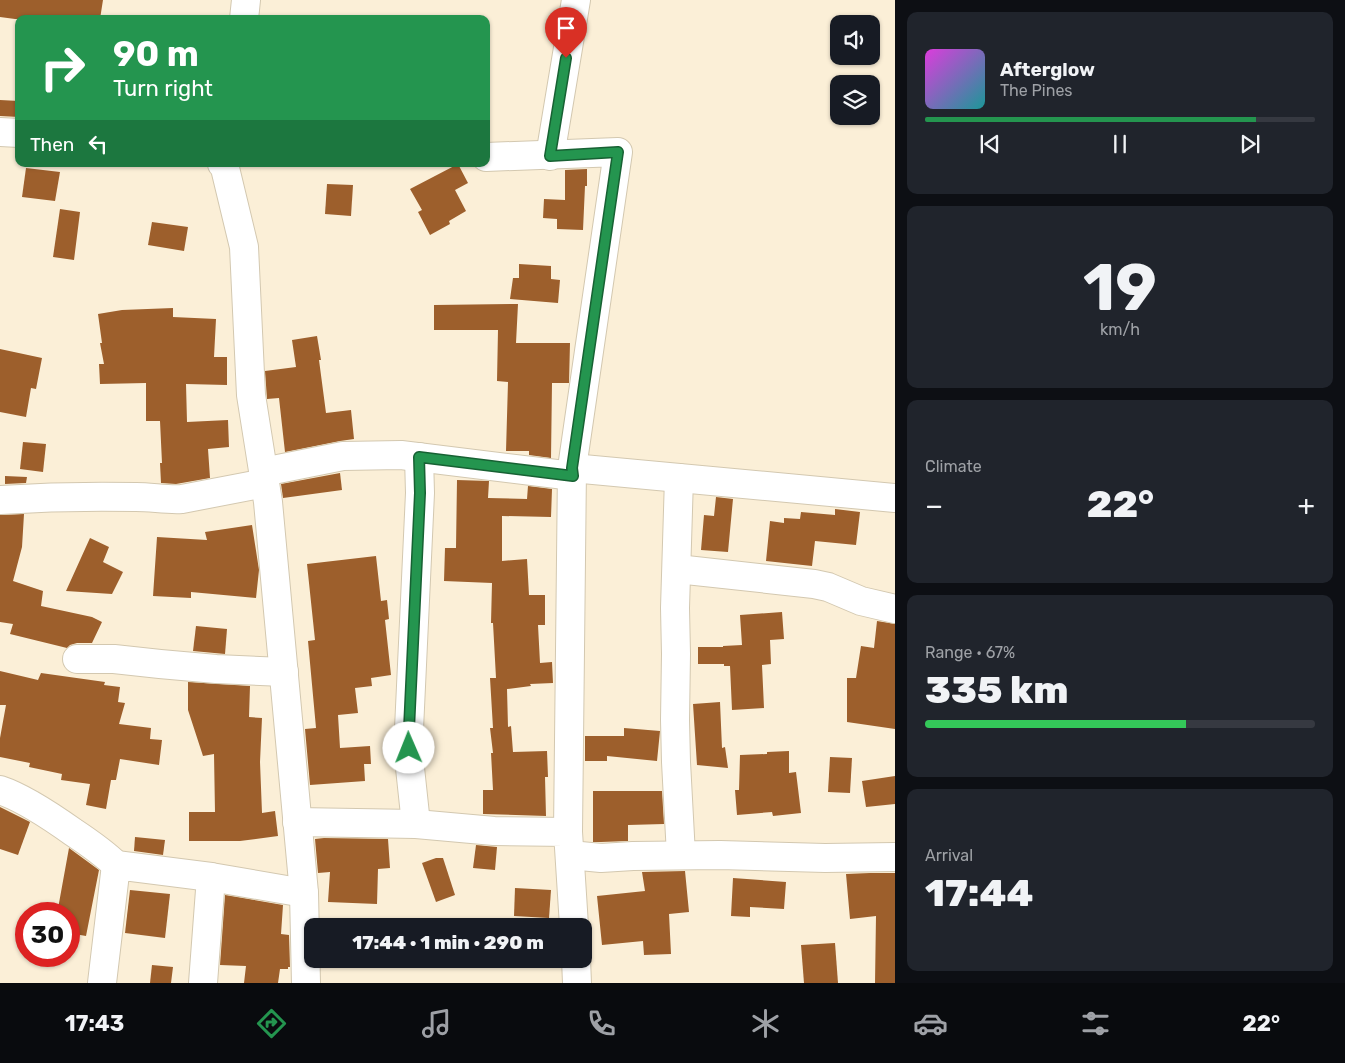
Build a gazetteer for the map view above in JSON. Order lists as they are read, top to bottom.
{
  "page": {
    "turn": ["90 m", "Turn right"],
    "song": ["Afterglow", "The Pines"],
    "then": "Then",
    "tile": [
      ["19", "km/h"],
      "Climate",
      ["Range · 67%", "335 km"],
      ["Arrival", "17:44"]
    ],
    "heat": ["−", "22°", "+"],
    "limit": "30",
    "trip": "17:44 · 1 min · 290 m",
    "tabs": ["17:43", "22°"]
  }
}
